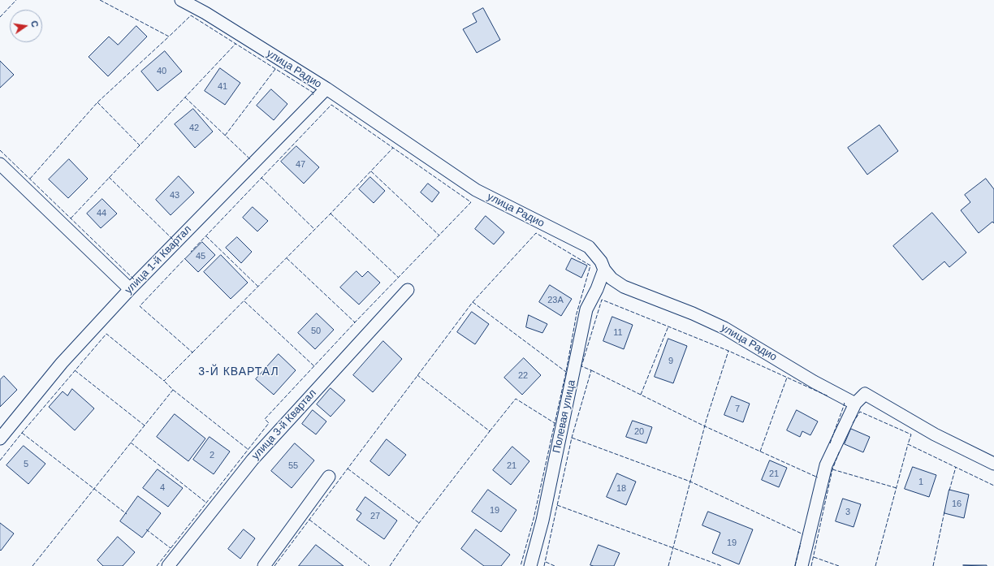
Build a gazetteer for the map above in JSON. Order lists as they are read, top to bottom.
{
  "streets": {
    "street": [
      "улица Радио",
      "улица 1-й Квартал",
      "Полевая улица",
      "улица 3-й Квартал"
    ]
  },
  "crossings": [
    ["улица Радио", "улица 1-й Квартал"],
    ["улица Радио", "Полевая улица"]
  ],
  "districts": ["3-Й КВАРТАЛ"],
  "house_numbers": [
    "40",
    "41",
    "42",
    "47",
    "43",
    "44",
    "45",
    "23А",
    "50",
    "11",
    "9",
    "22",
    "7",
    "20",
    "2",
    "5",
    "55",
    "21",
    "21",
    "1",
    "4",
    "18",
    "16",
    "19",
    "3",
    "27",
    "19"
  ],
  "north": "right"
}
